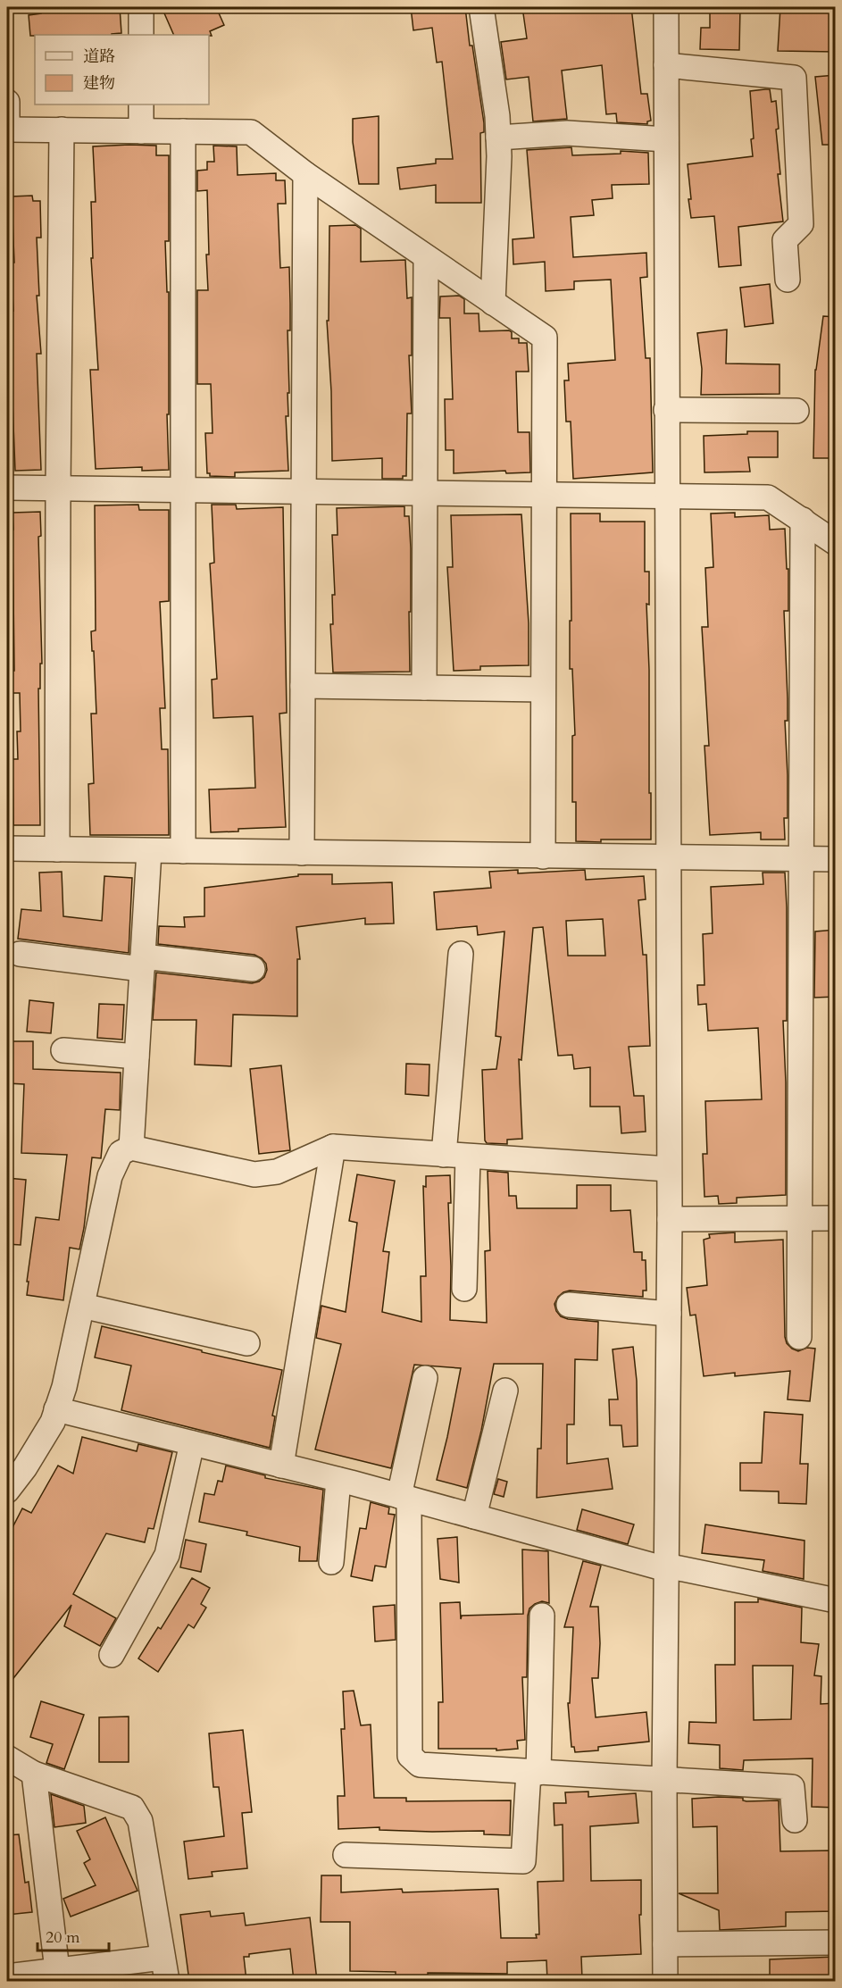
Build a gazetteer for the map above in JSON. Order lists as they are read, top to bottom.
{
  "legend": ["道路", "建物"],
  "scale_bar": "20 m"
}
